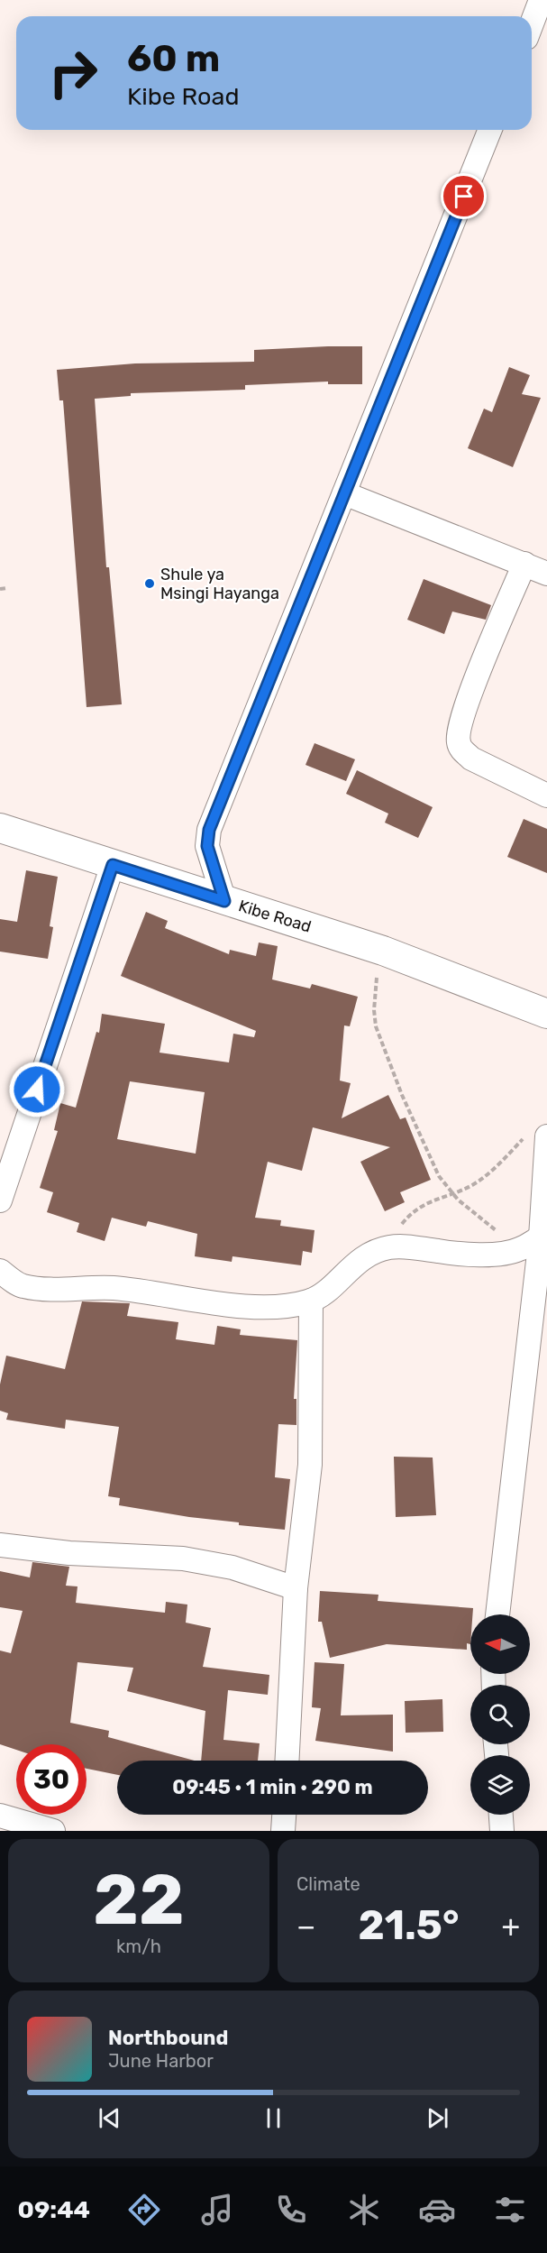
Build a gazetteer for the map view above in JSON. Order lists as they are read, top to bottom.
{
  "streets": {
    "street": ["Kibe Road"]
  },
  "places": ["Shule ya Msingi Hayanga"],
  "north": "left",
  "page": {
    "turn": ["60 m", "Kibe Road"],
    "limit": "30",
    "trip": "09:45 · 1 min · 290 m",
    "tile": [
      ["22", "km/h"],
      "Climate"
    ],
    "heat": ["−", "21.5°", "+"],
    "song": ["Northbound", "June Harbor"],
    "tabs": "09:44"
  }
}
